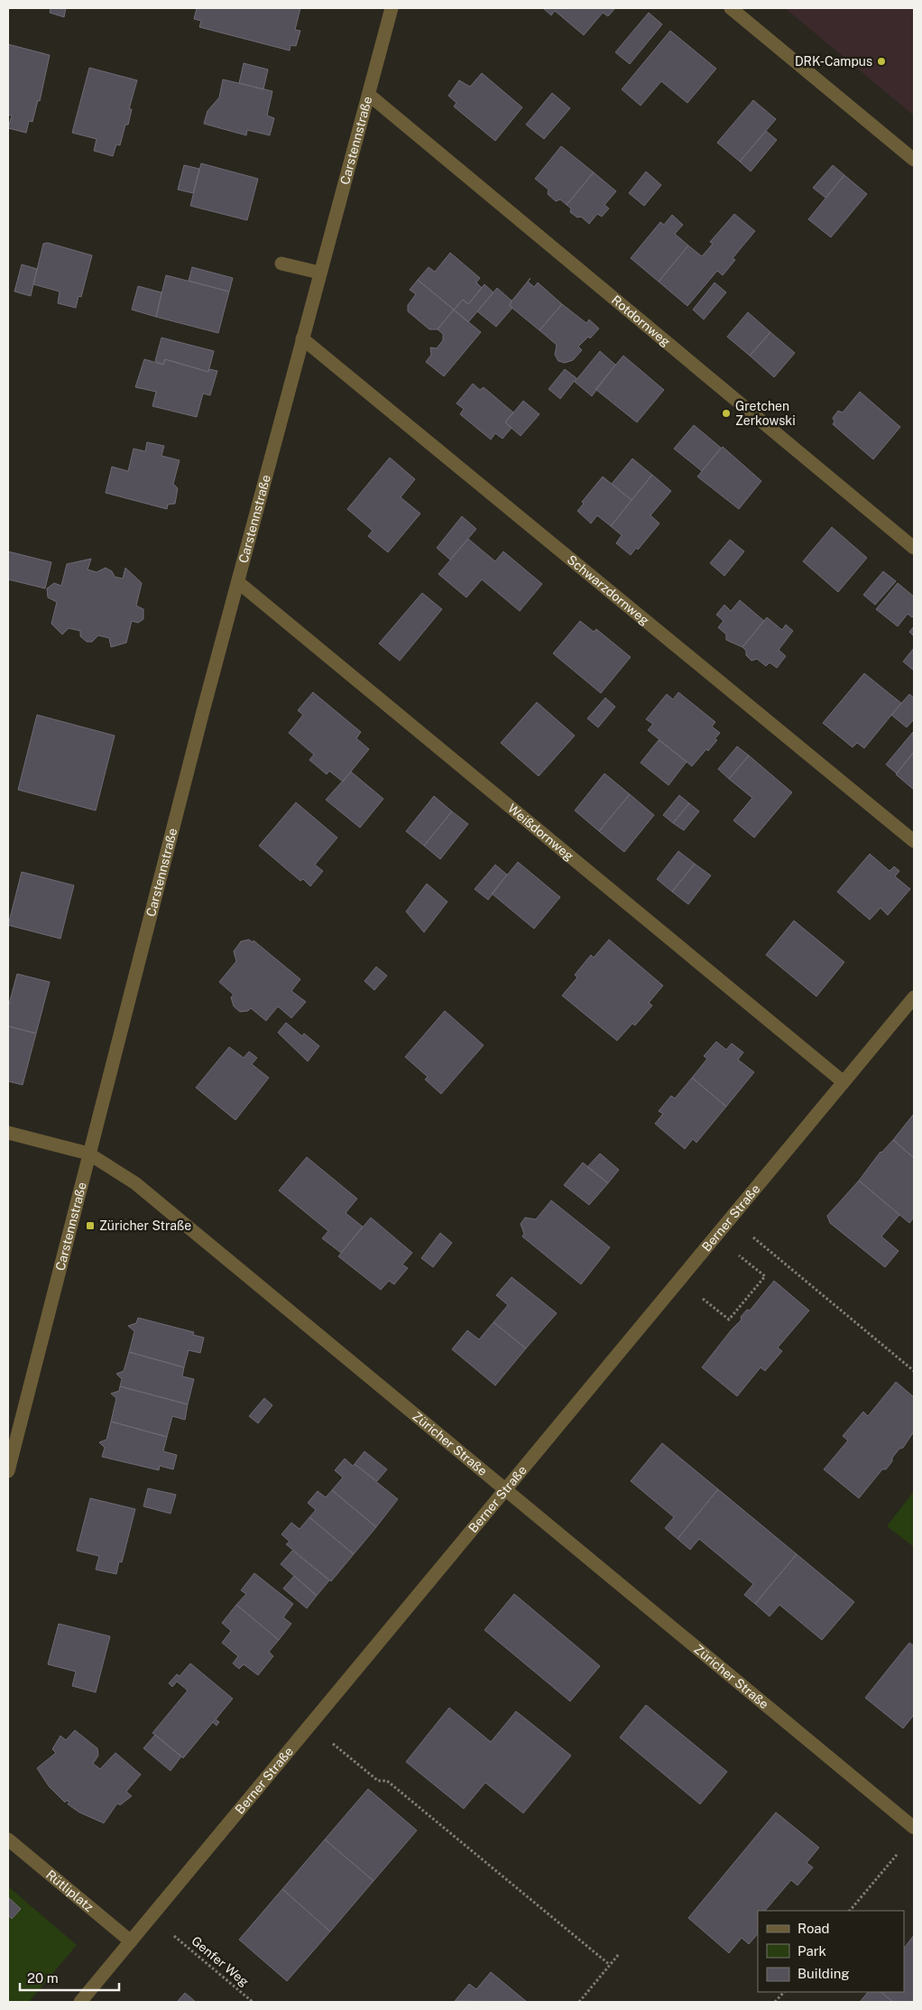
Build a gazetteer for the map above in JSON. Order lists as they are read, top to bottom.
{
  "streets": {
    "street": [
      "Carstennstraße",
      "Rotdornweg",
      "Schwarzdornweg",
      "Weißdornweg",
      "Berner Straße",
      "Züricher Straße",
      "Rütliplatz"
    ],
    "path": ["Genfer Weg"]
  },
  "crossings": [
    ["Carstennstraße", "Rotdornweg"],
    ["Carstennstraße", "Schwarzdornweg"],
    ["Carstennstraße", "Weißdornweg"],
    ["Carstennstraße", "Züricher Straße"],
    ["Weißdornweg", "Berner Straße"],
    ["Berner Straße", "Züricher Straße"],
    ["Berner Straße", "Rütliplatz"]
  ],
  "places": {
    "other": ["DRK-Campus", "Gretchen Zerkowski"],
    "transit": ["Züricher Straße"]
  },
  "legend": ["Road", "Park", "Building"],
  "scale_bar": "20 m"
}
